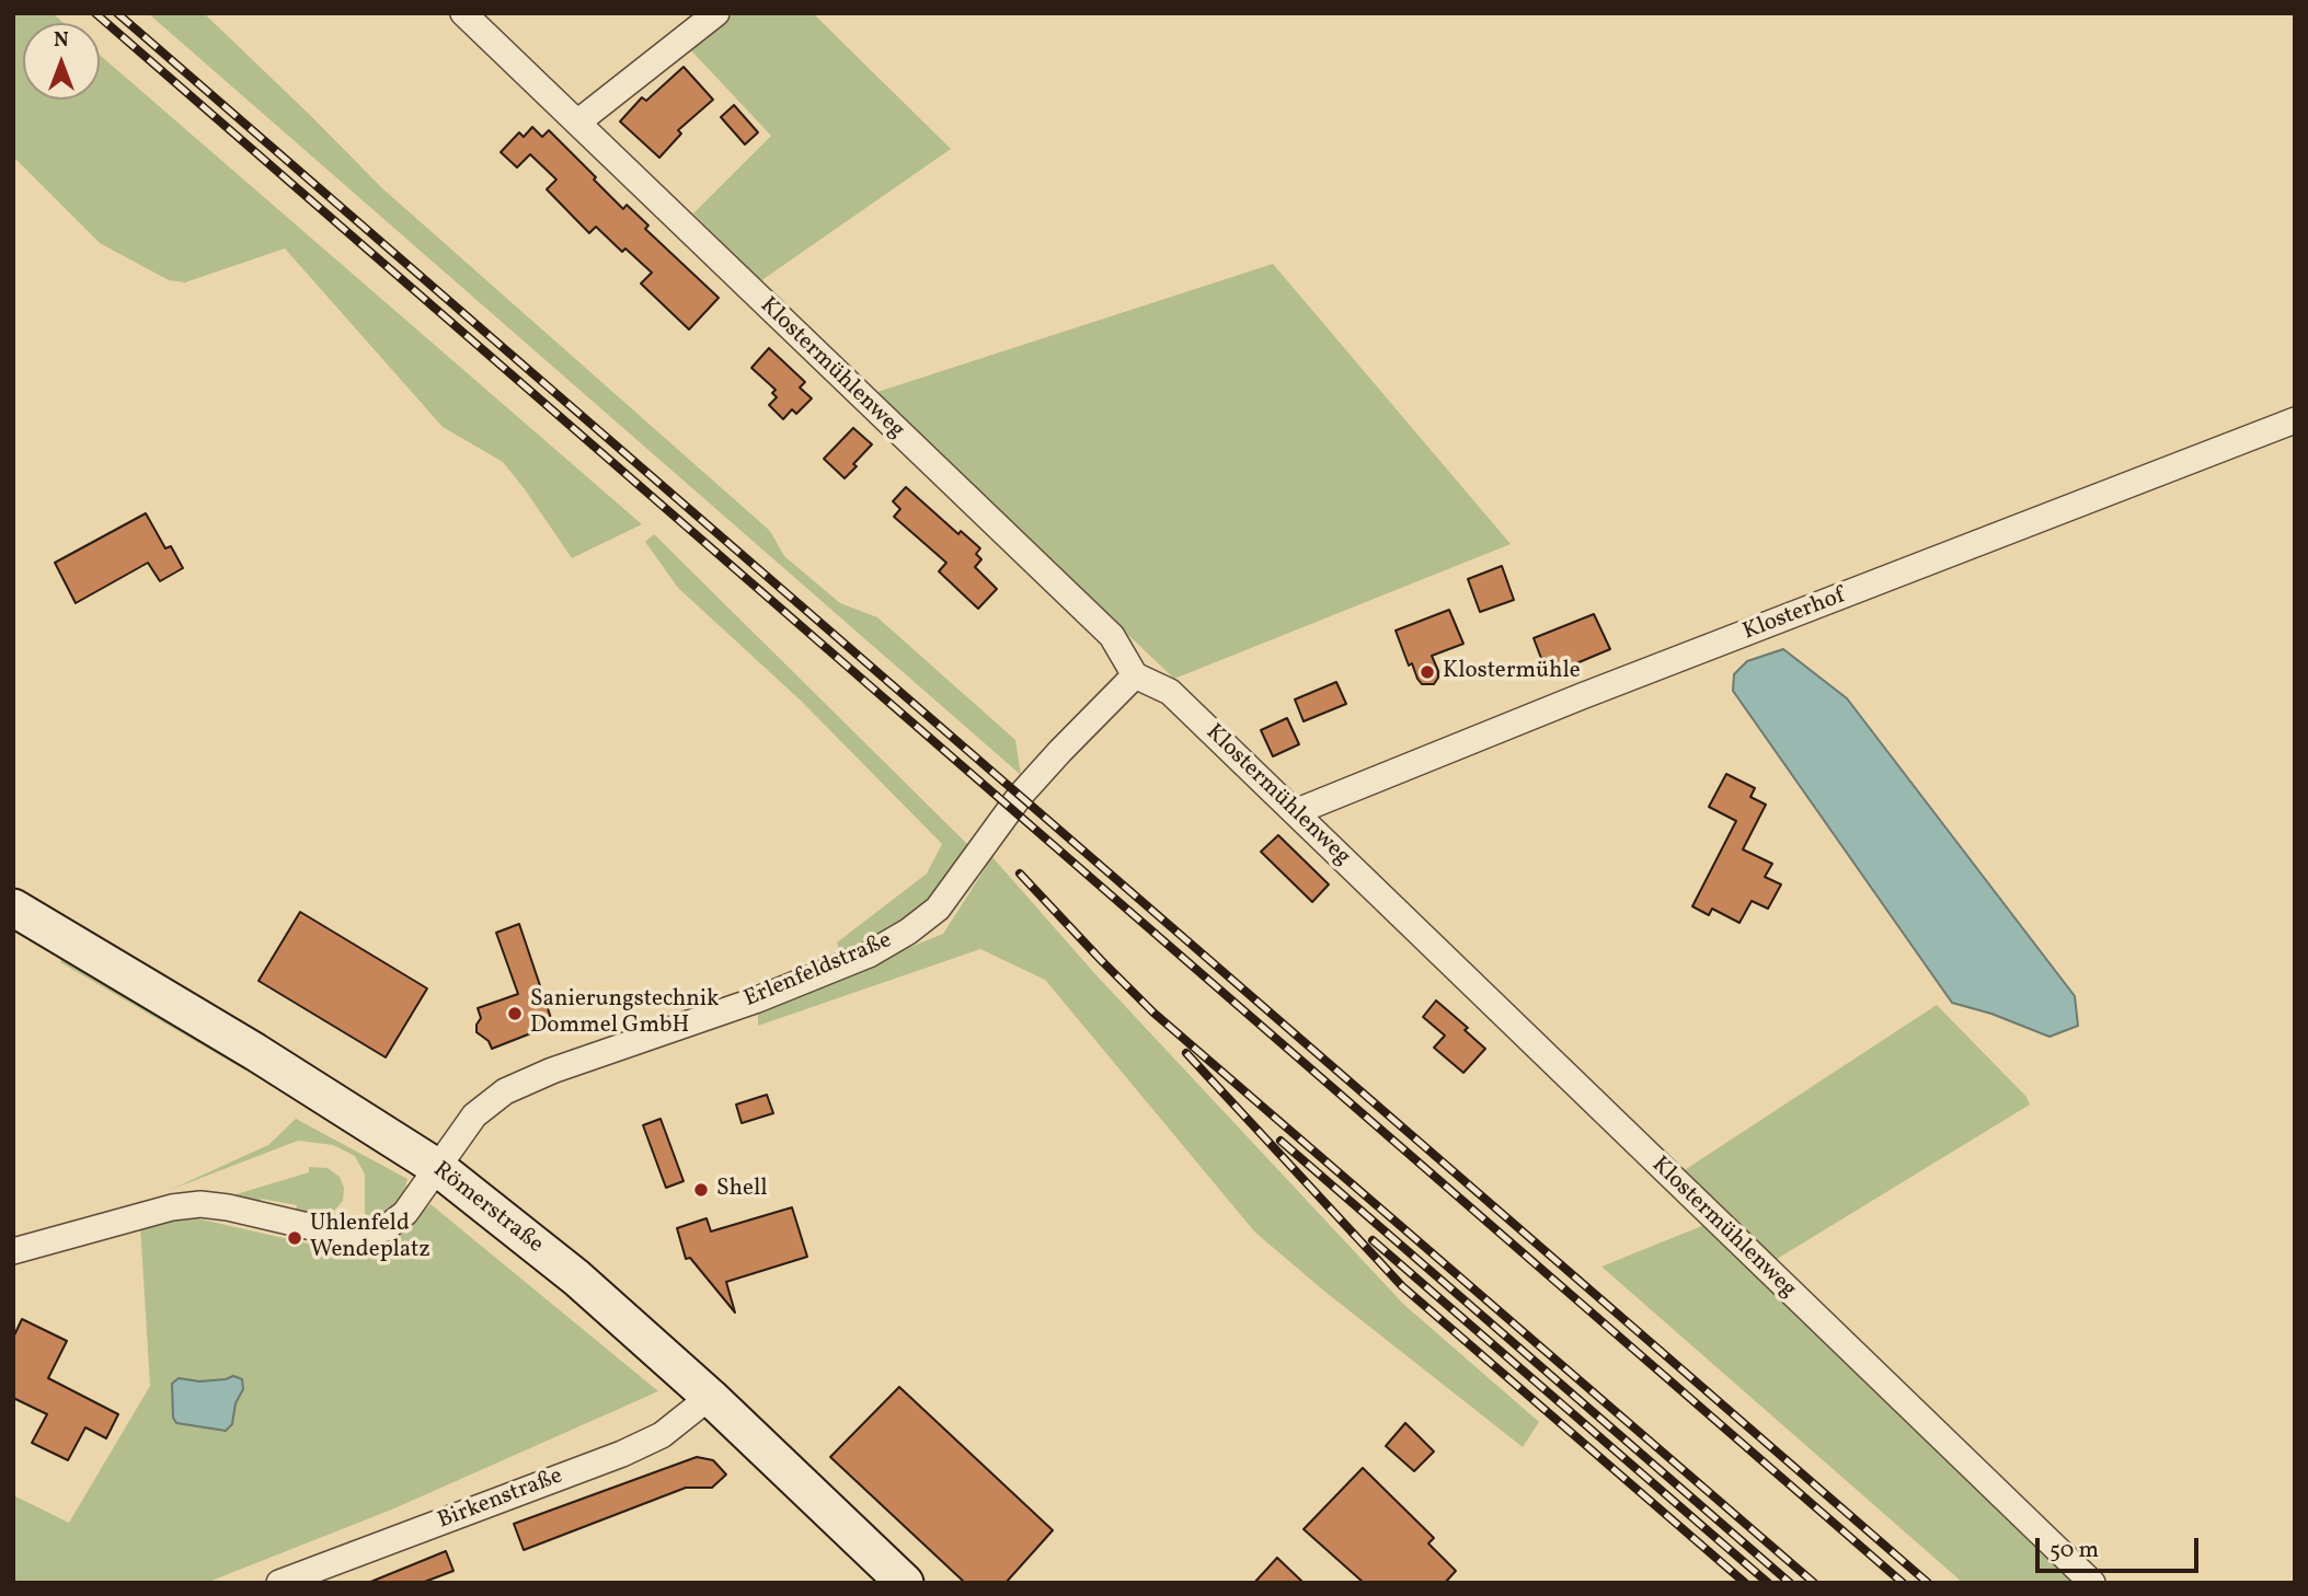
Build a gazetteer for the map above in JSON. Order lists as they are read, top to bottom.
{
  "streets": {
    "main road": ["Römerstraße"],
    "street": [
      "Klostermühlenweg",
      "Klosterhof",
      "Erlenfeldstraße",
      "Birkenstraße"
    ]
  },
  "crossings": [
    ["Klostermühlenweg", "Klosterhof"],
    ["Klostermühlenweg", "Erlenfeldstraße"],
    ["Erlenfeldstraße", "Römerstraße"],
    ["Römerstraße", "Birkenstraße"]
  ],
  "places": [
    "Klostermühle",
    "Sanierungstechnik Dommel GmbH",
    "Shell",
    "Uhlenfeld Wendeplatz"
  ],
  "scale_bar": "50 m",
  "north": "top"
}
